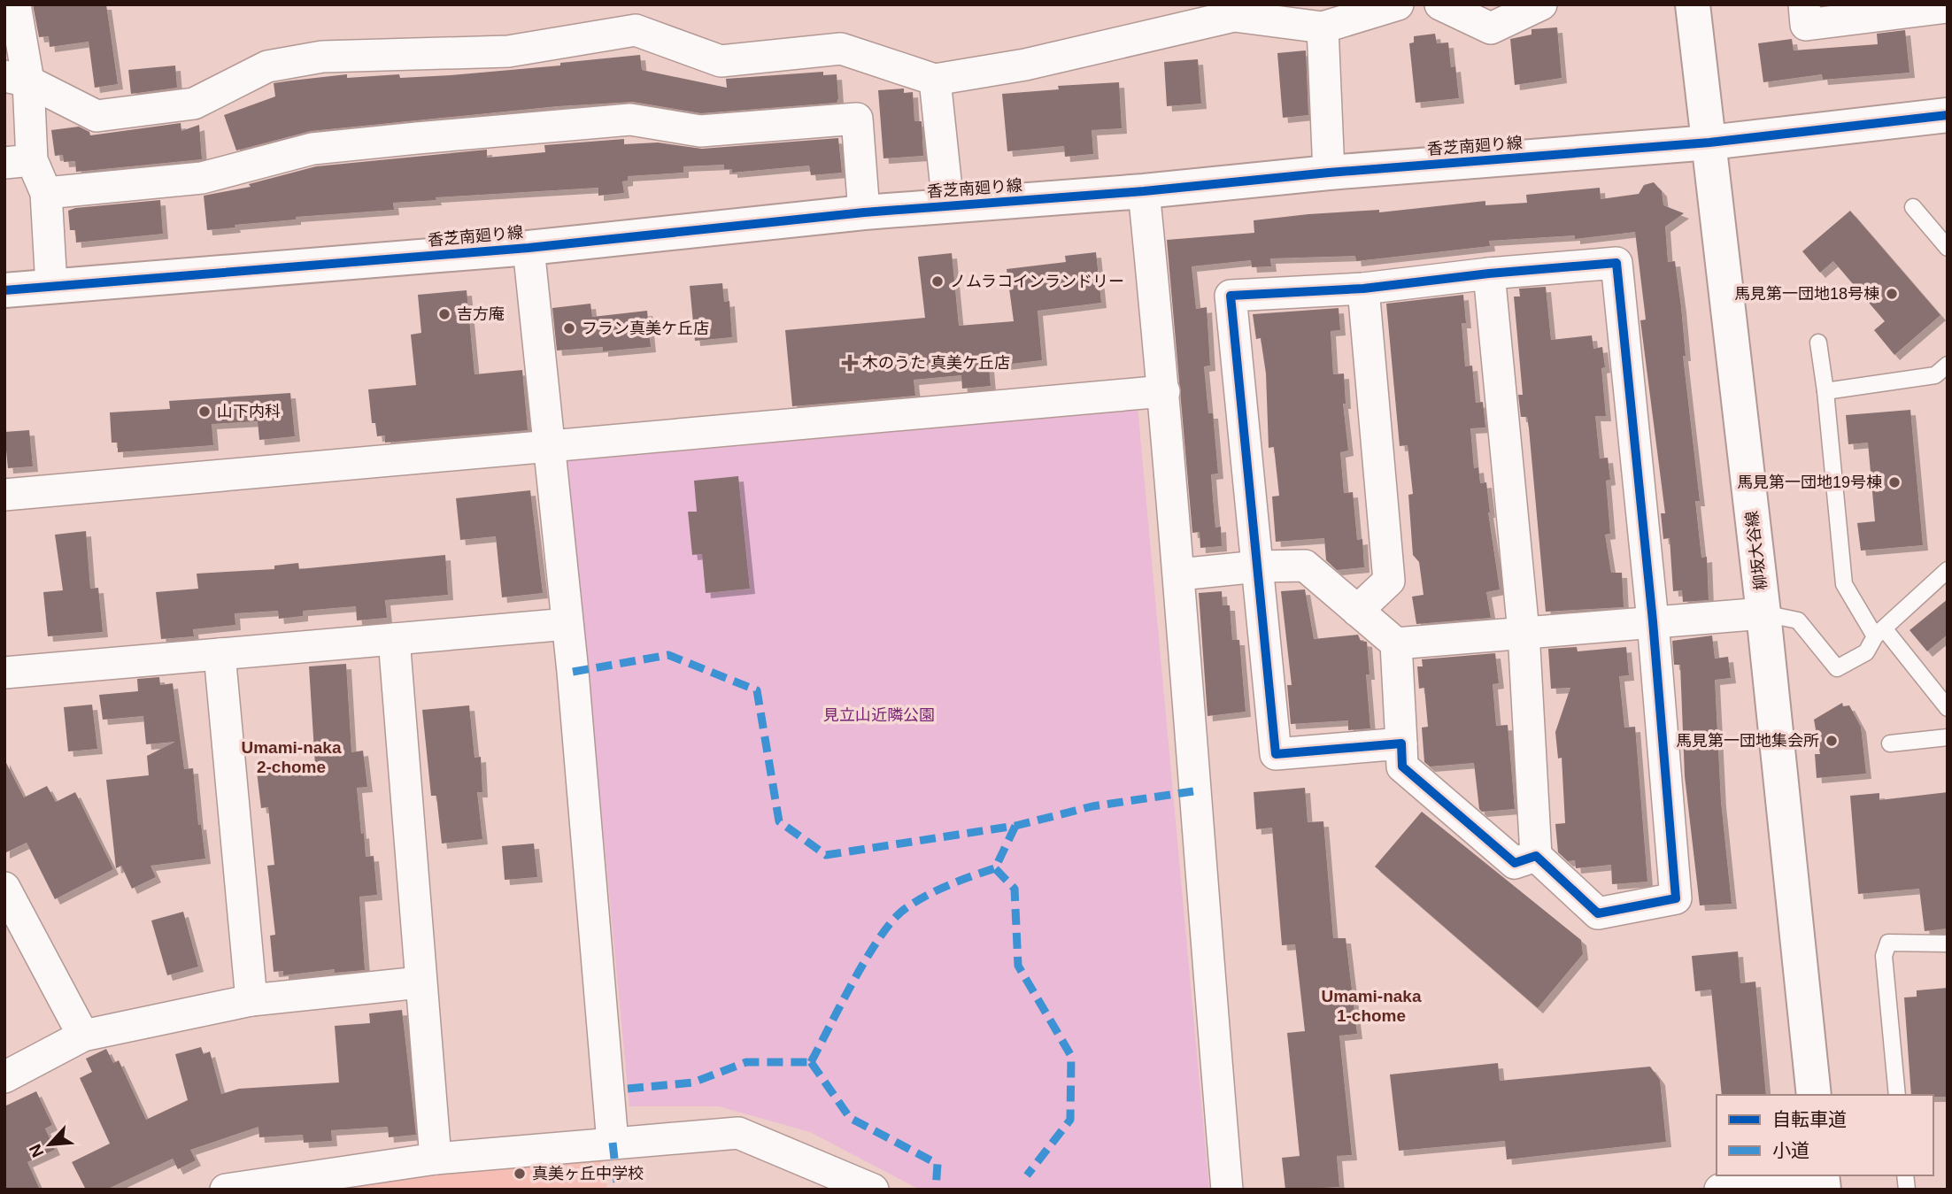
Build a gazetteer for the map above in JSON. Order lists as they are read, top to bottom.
{
  "streets": {
    "street": ["香芝南廻り線", "柳坂大谷線"]
  },
  "crossings": [
    ["香芝南廻り線", "柳坂大谷線"]
  ],
  "districts": ["Umami-naka 2-chome", "Umami-naka 1-chome"],
  "parks": ["見立山近隣公園"],
  "places": {
    "other": [
      "ノムラコインランドリー",
      "馬見第一団地18号棟",
      "吉方庵",
      "フラン真美ケ丘店",
      "山下内科",
      "馬見第一団地19号棟",
      "馬見第一団地集会所",
      "真美ヶ丘中学校"
    ],
    "health": ["木のうた 真美ケ丘店"]
  },
  "legend": ["自転車道", "小道"],
  "north": "bottom left"
}
